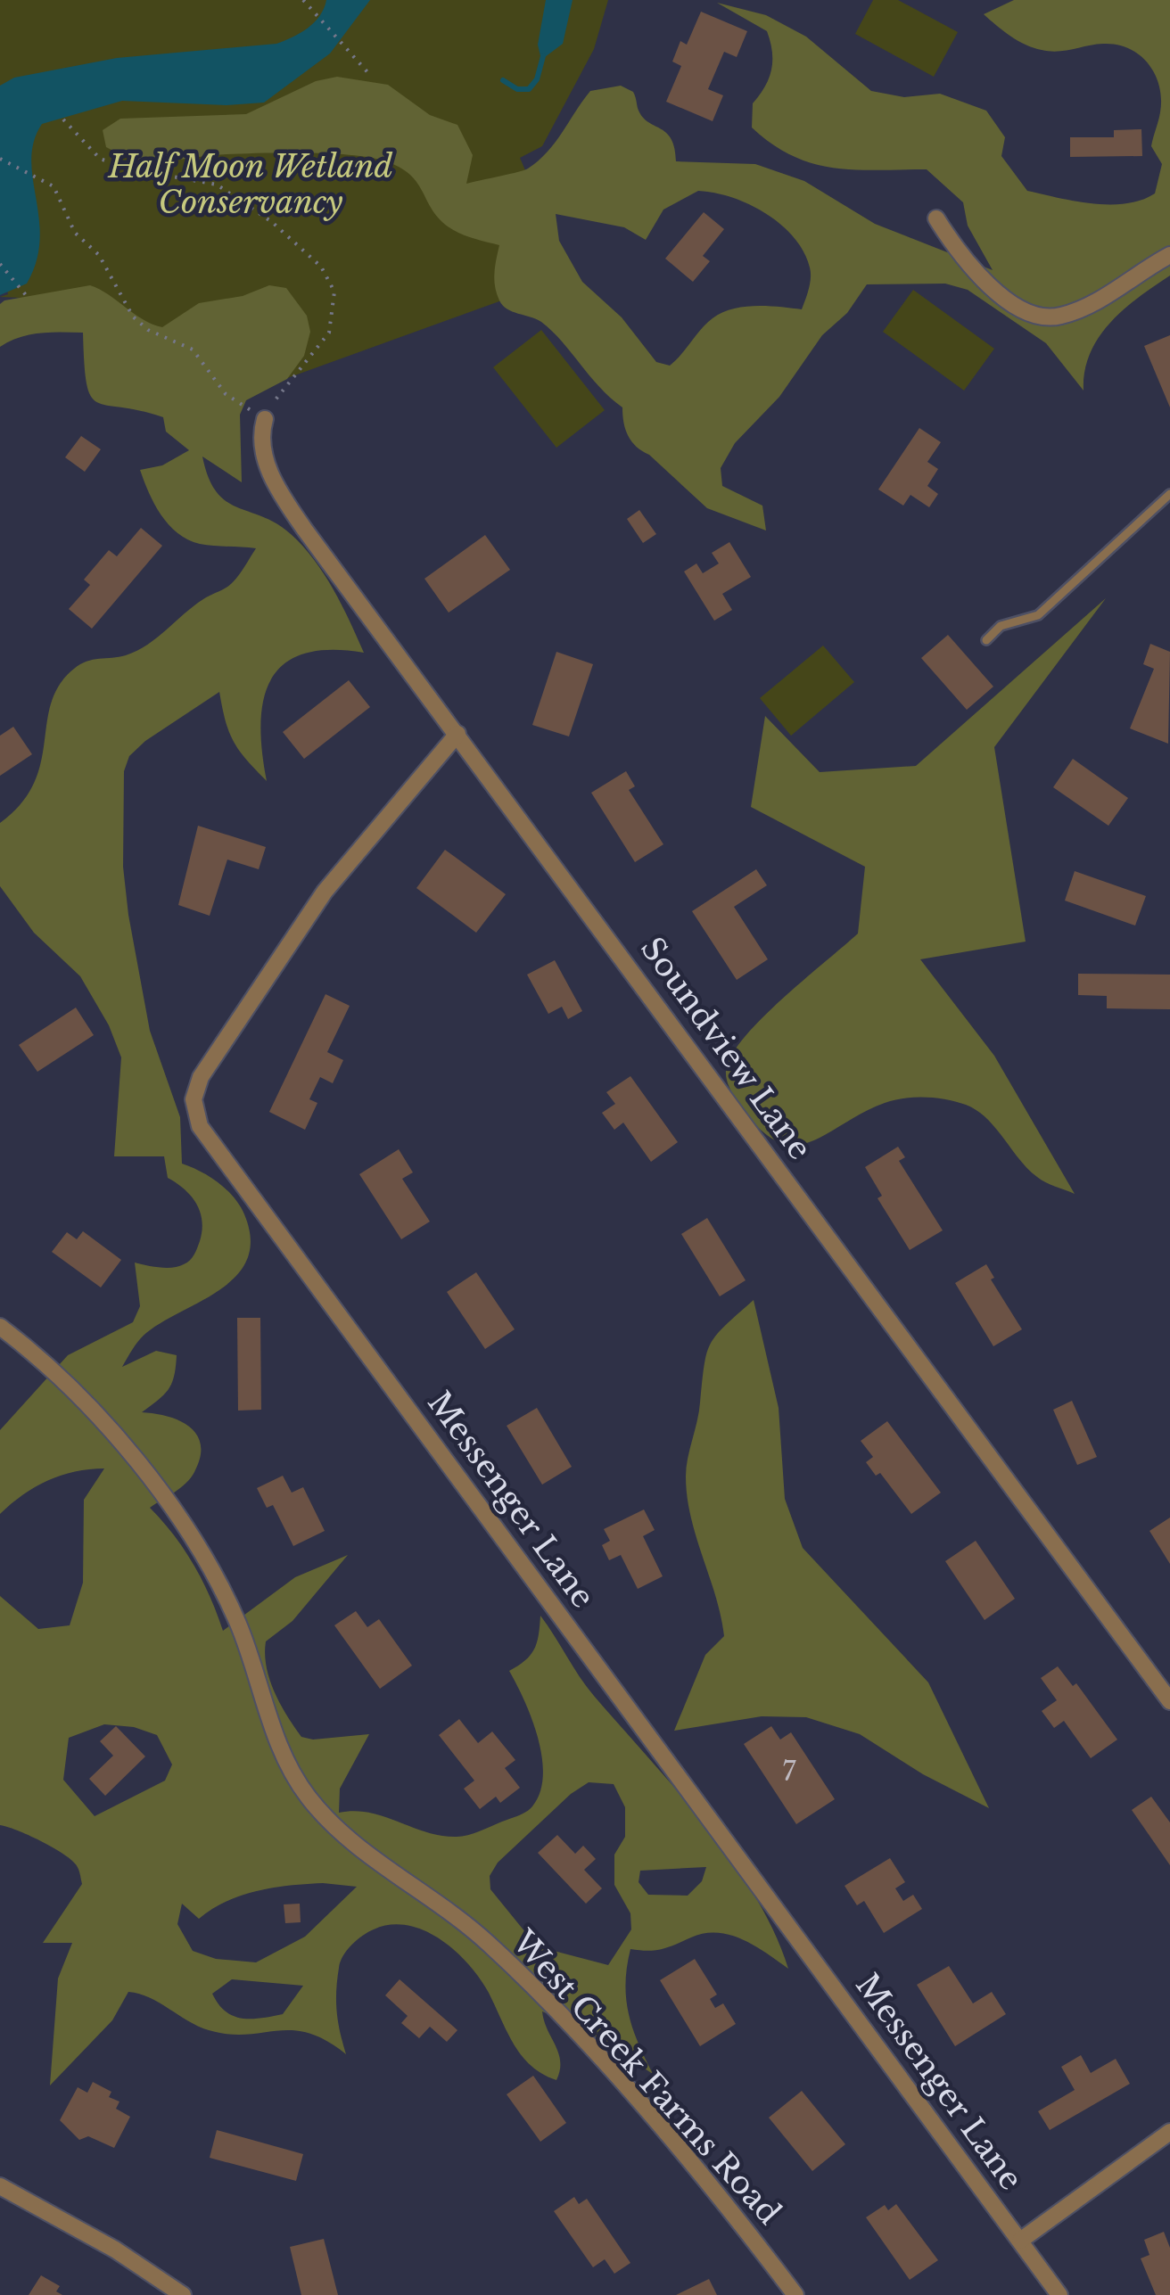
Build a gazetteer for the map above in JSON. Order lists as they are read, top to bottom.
{
  "streets": {
    "street": ["Soundview Lane", "Messenger Lane", "West Creek Farms Road"]
  },
  "crossings": [
    ["Soundview Lane", "Messenger Lane"]
  ],
  "parks": ["Half Moon Wetland Conservancy"],
  "house_numbers": ["7"]
}
